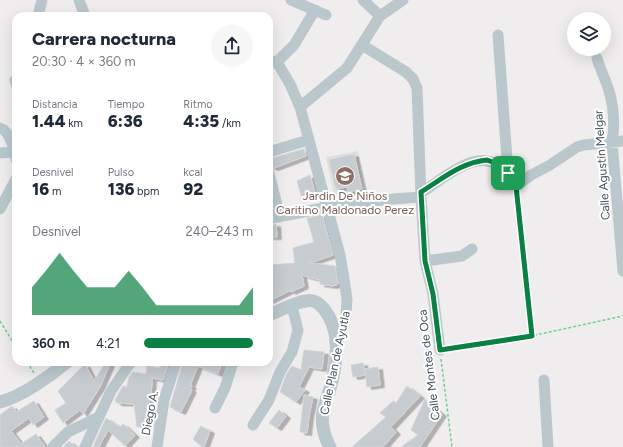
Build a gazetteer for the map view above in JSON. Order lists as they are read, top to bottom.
{
  "streets": {
    "street": [
      "Calle Agustín Melgar",
      "Calle Plan de Ayutla",
      "Calle Montes de Oca",
      "Diego A."
    ]
  },
  "places": {
    "school or university": ["Jardin De Niños Caritino Maldonado Perez"]
  },
  "page": {
    "heading": ["Carrera nocturna", "20:30 · 4 × 360 m"],
    "stats": [
      ["Distancia", "1.44 km"],
      ["Tiempo", "6:36"],
      ["Ritmo", "4:35 /km"],
      ["Desnivel", "16 m"],
      ["Pulso", "136 bpm"],
      ["kcal", "92"]
    ],
    "chart": ["Desnivel", "240–243 m"],
    "list": [
      {
        "name": "360 m",
        "note": "4:21"
      }
    ]
  }
}
